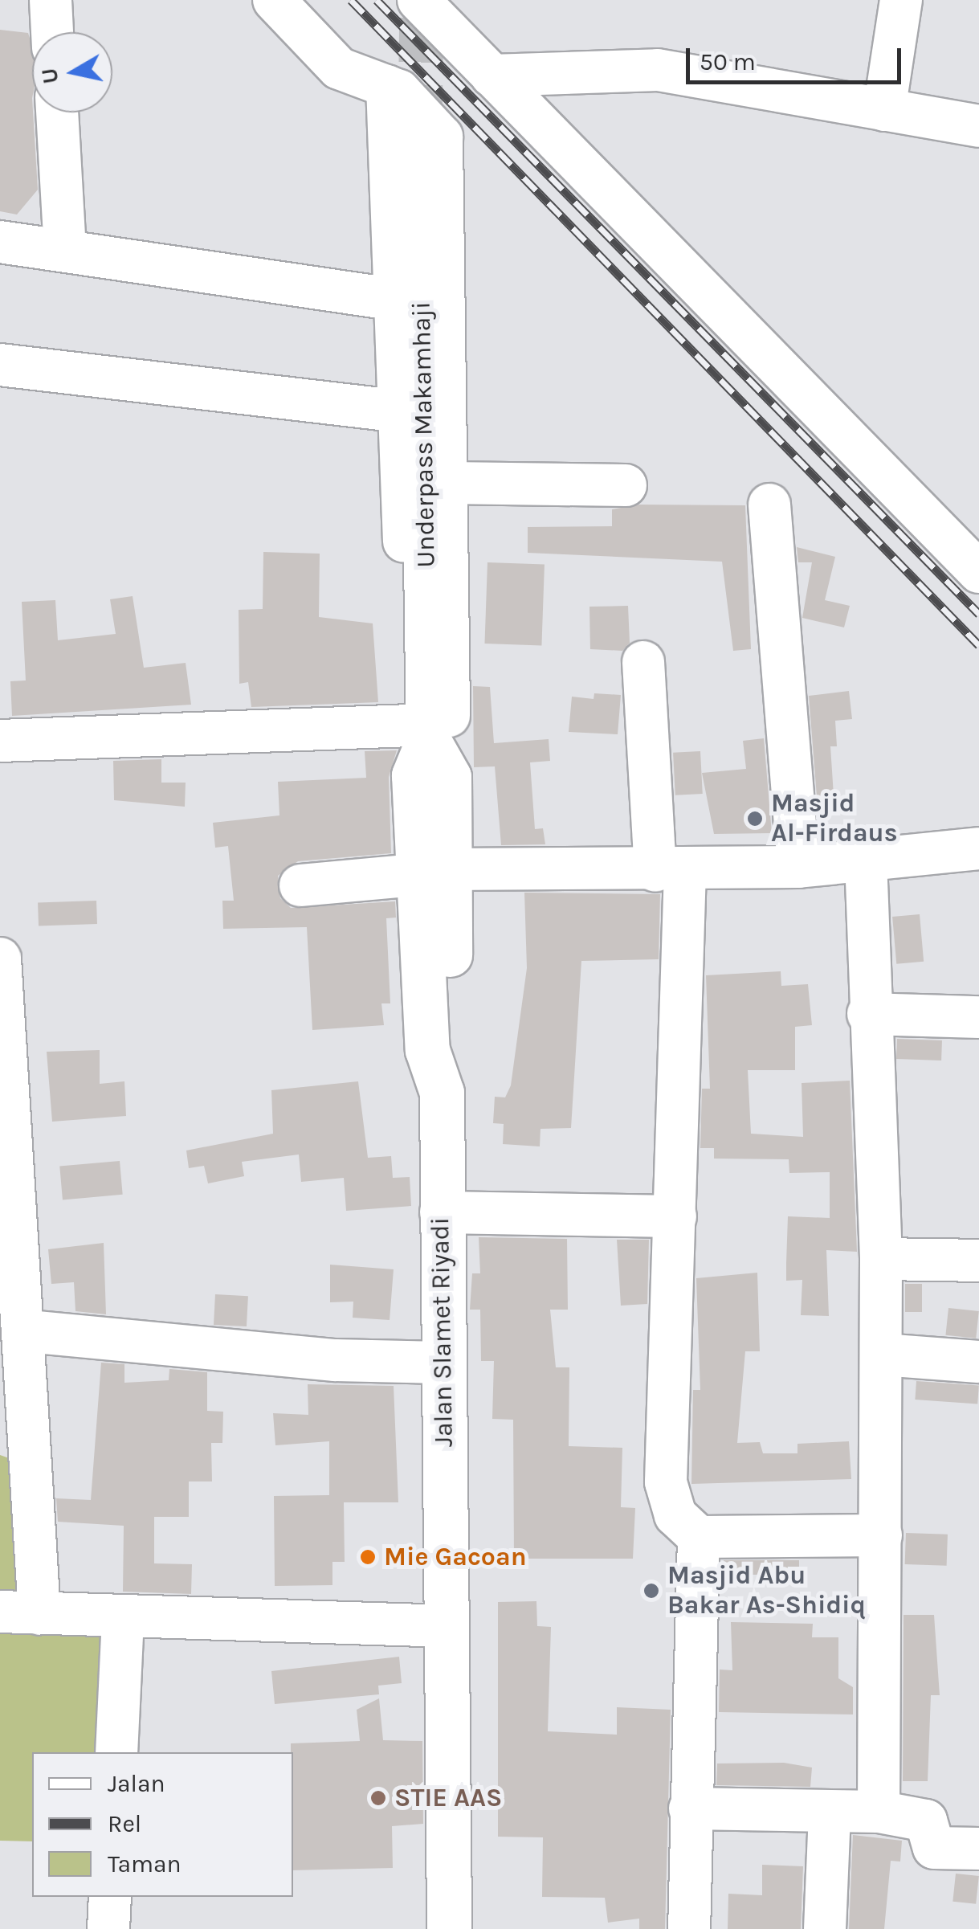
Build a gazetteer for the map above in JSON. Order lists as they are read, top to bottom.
{
  "streets": {
    "main road": ["Underpass Makamhaji", "Jalan Slamet Riyadi"]
  },
  "crossings": [
    ["Underpass Makamhaji", "Jalan Slamet Riyadi"]
  ],
  "places": [
    "Masjid Al-Firdaus",
    "Mie Gacoan",
    "Masjid Abu Bakar As-Shidiq",
    "STIE AAS"
  ],
  "legend": ["Jalan", "Rel", "Taman"],
  "scale_bar": "50 m",
  "north": "left"
}
